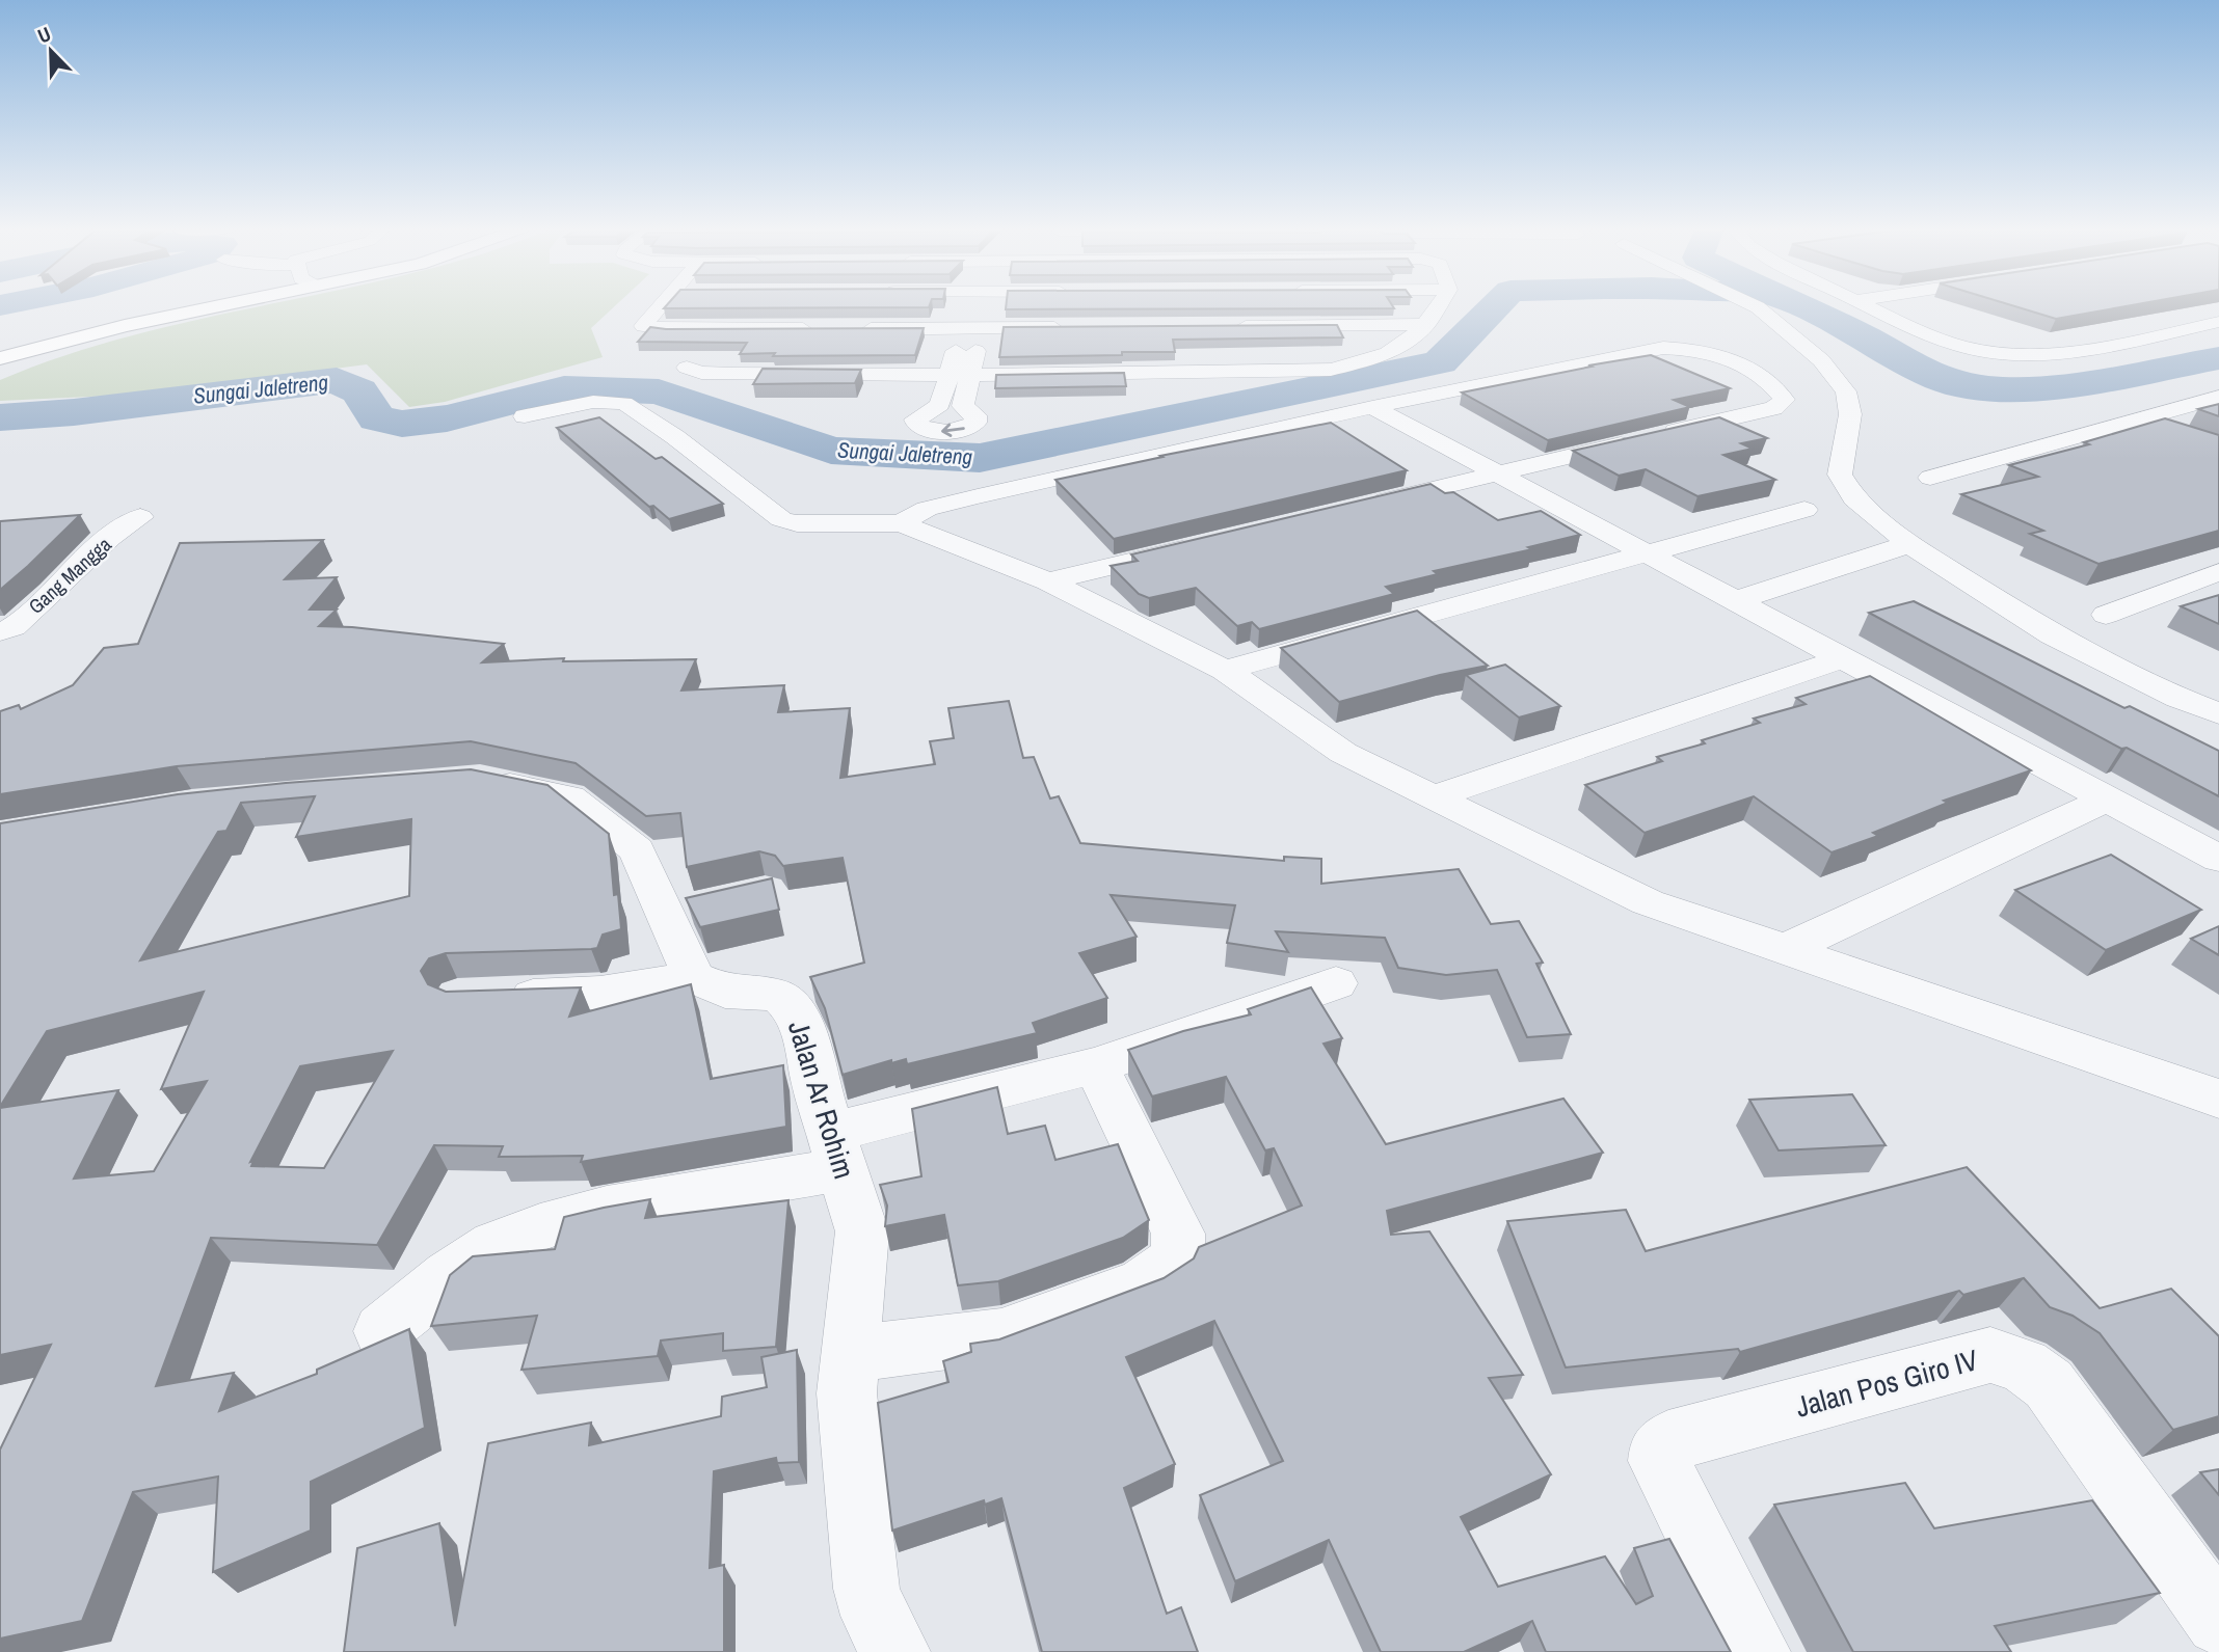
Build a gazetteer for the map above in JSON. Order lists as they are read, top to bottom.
{
  "streets": {
    "street": ["Gang Mangga", "Jalan Ar Rohim", "Jalan Pos Giro IV"]
  },
  "water": ["Sungai Jaletreng"],
  "north": "top left"
}
